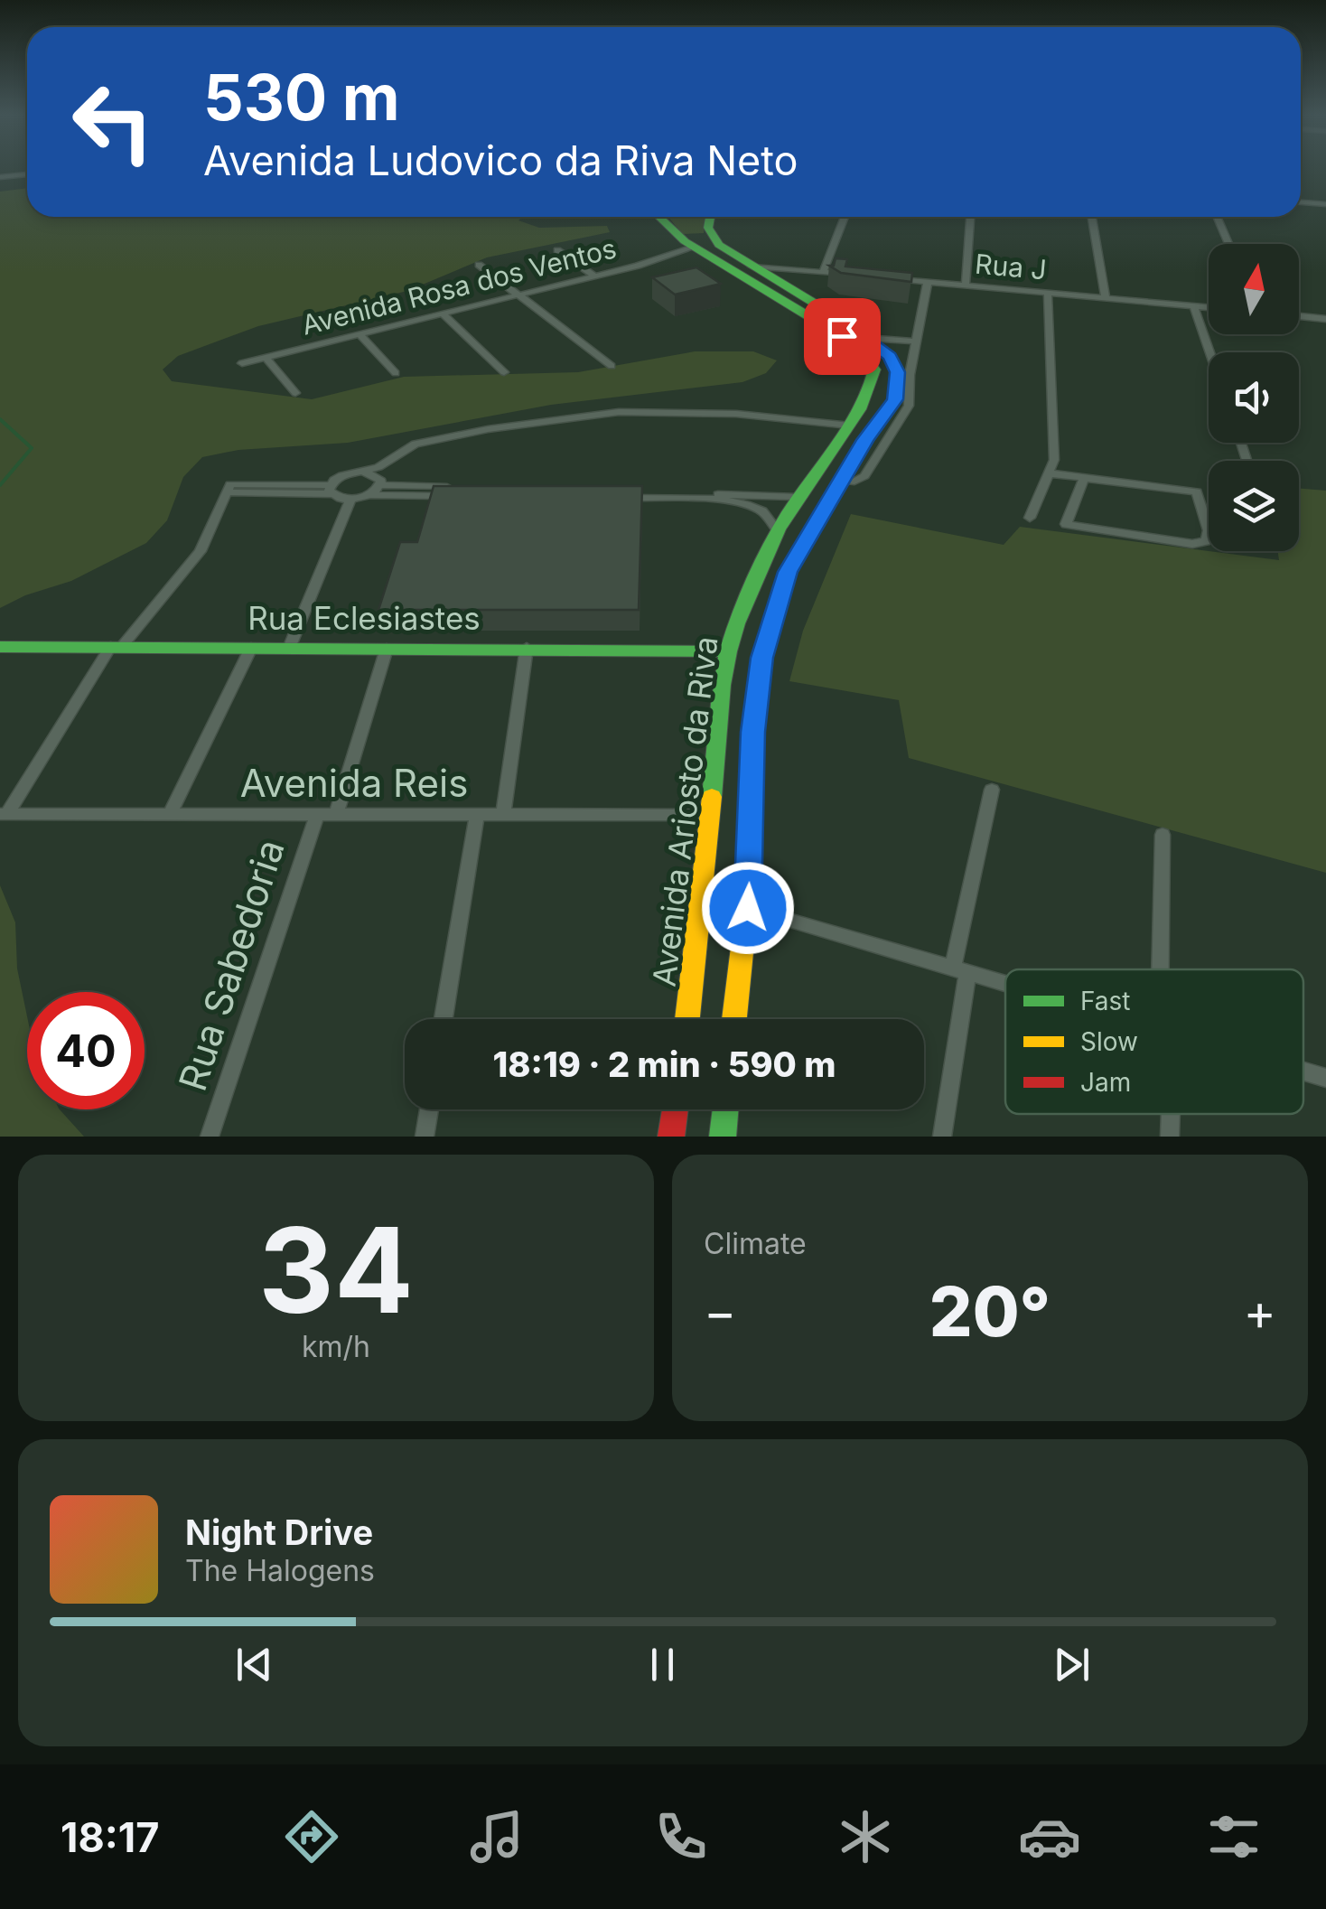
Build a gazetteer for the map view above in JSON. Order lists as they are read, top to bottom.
{
  "streets": {
    "street": [
      "Rua J",
      "Avenida Rosa dos Ventos",
      "Rua Eclesiastes",
      "Avenida Reis",
      "Avenida Ariosto da Riva",
      "Rua Sabedoria"
    ]
  },
  "crossings": [
    ["Avenida Rosa dos Ventos", "Avenida Ariosto da Riva"],
    ["Rua Eclesiastes", "Avenida Ariosto da Riva"],
    ["Avenida Reis", "Avenida Ariosto da Riva"],
    ["Avenida Reis", "Rua Sabedoria"]
  ],
  "legend": ["Fast", "Slow", "Jam"],
  "north": "top",
  "page": {
    "turn": ["530 m", "Avenida Ludovico da Riva Neto"],
    "limit": "40",
    "trip": "18:19 · 2 min · 590 m",
    "tile": [
      ["34", "km/h"],
      "Climate"
    ],
    "heat": ["−", "20°", "+"],
    "song": ["Night Drive", "The Halogens"],
    "tabs": "18:17"
  }
}
